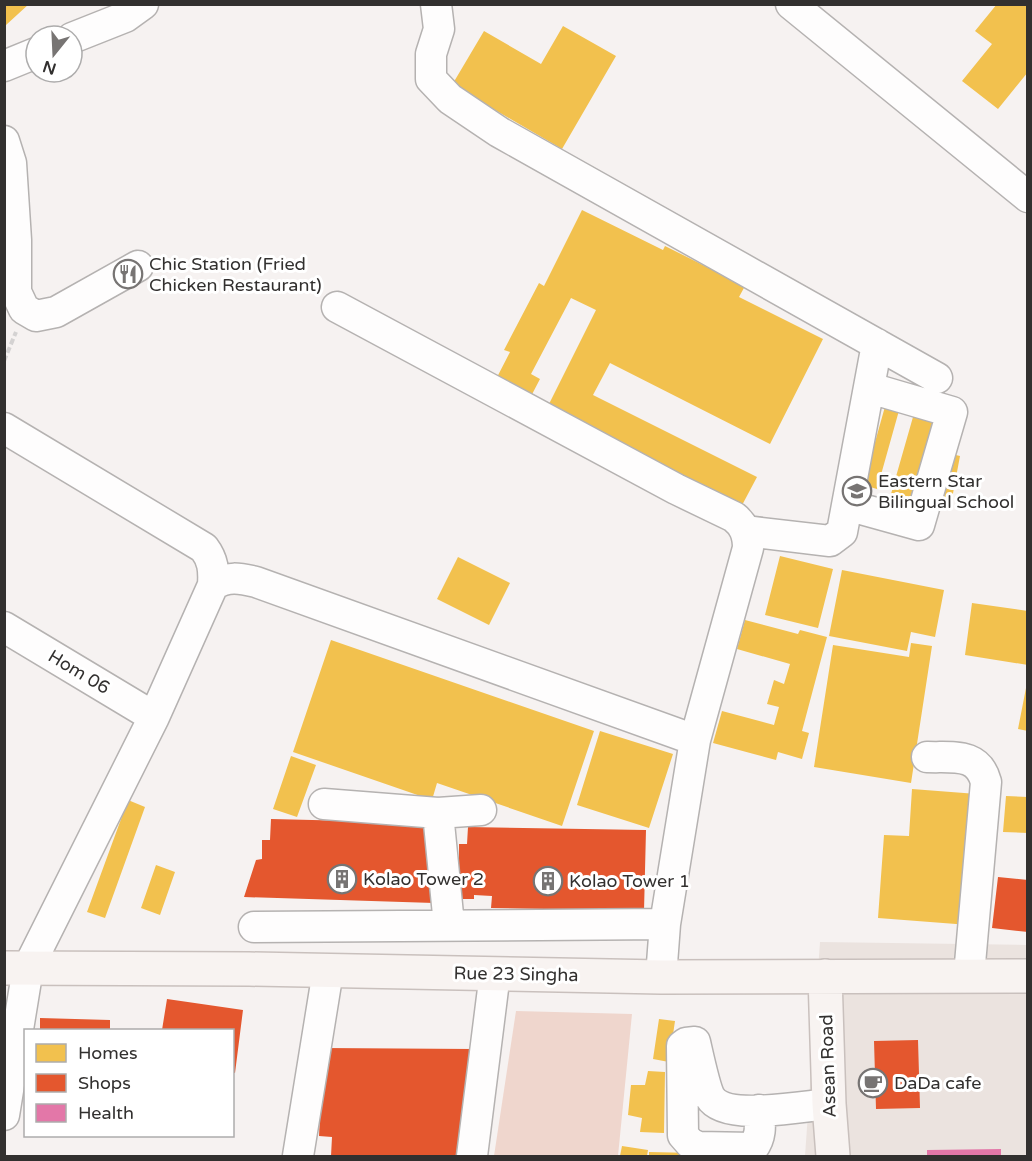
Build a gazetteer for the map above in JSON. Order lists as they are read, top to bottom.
{
  "streets": {
    "main road": ["Rue 23 Singha", "Asean Road"],
    "street": ["Hom 06"]
  },
  "crossings": [
    ["Rue 23 Singha", "Asean Road"]
  ],
  "places": {
    "restaurant": ["Chic Station (Fried Chicken Restaurant)"],
    "school or university": ["Eastern Star Bilingual School"],
    "building": ["Kolao Tower 2", "Kolao Tower 1"],
    "cafe": ["DaDa cafe"]
  },
  "legend": ["Homes", "Shops", "Health"],
  "north": "bottom"
}
